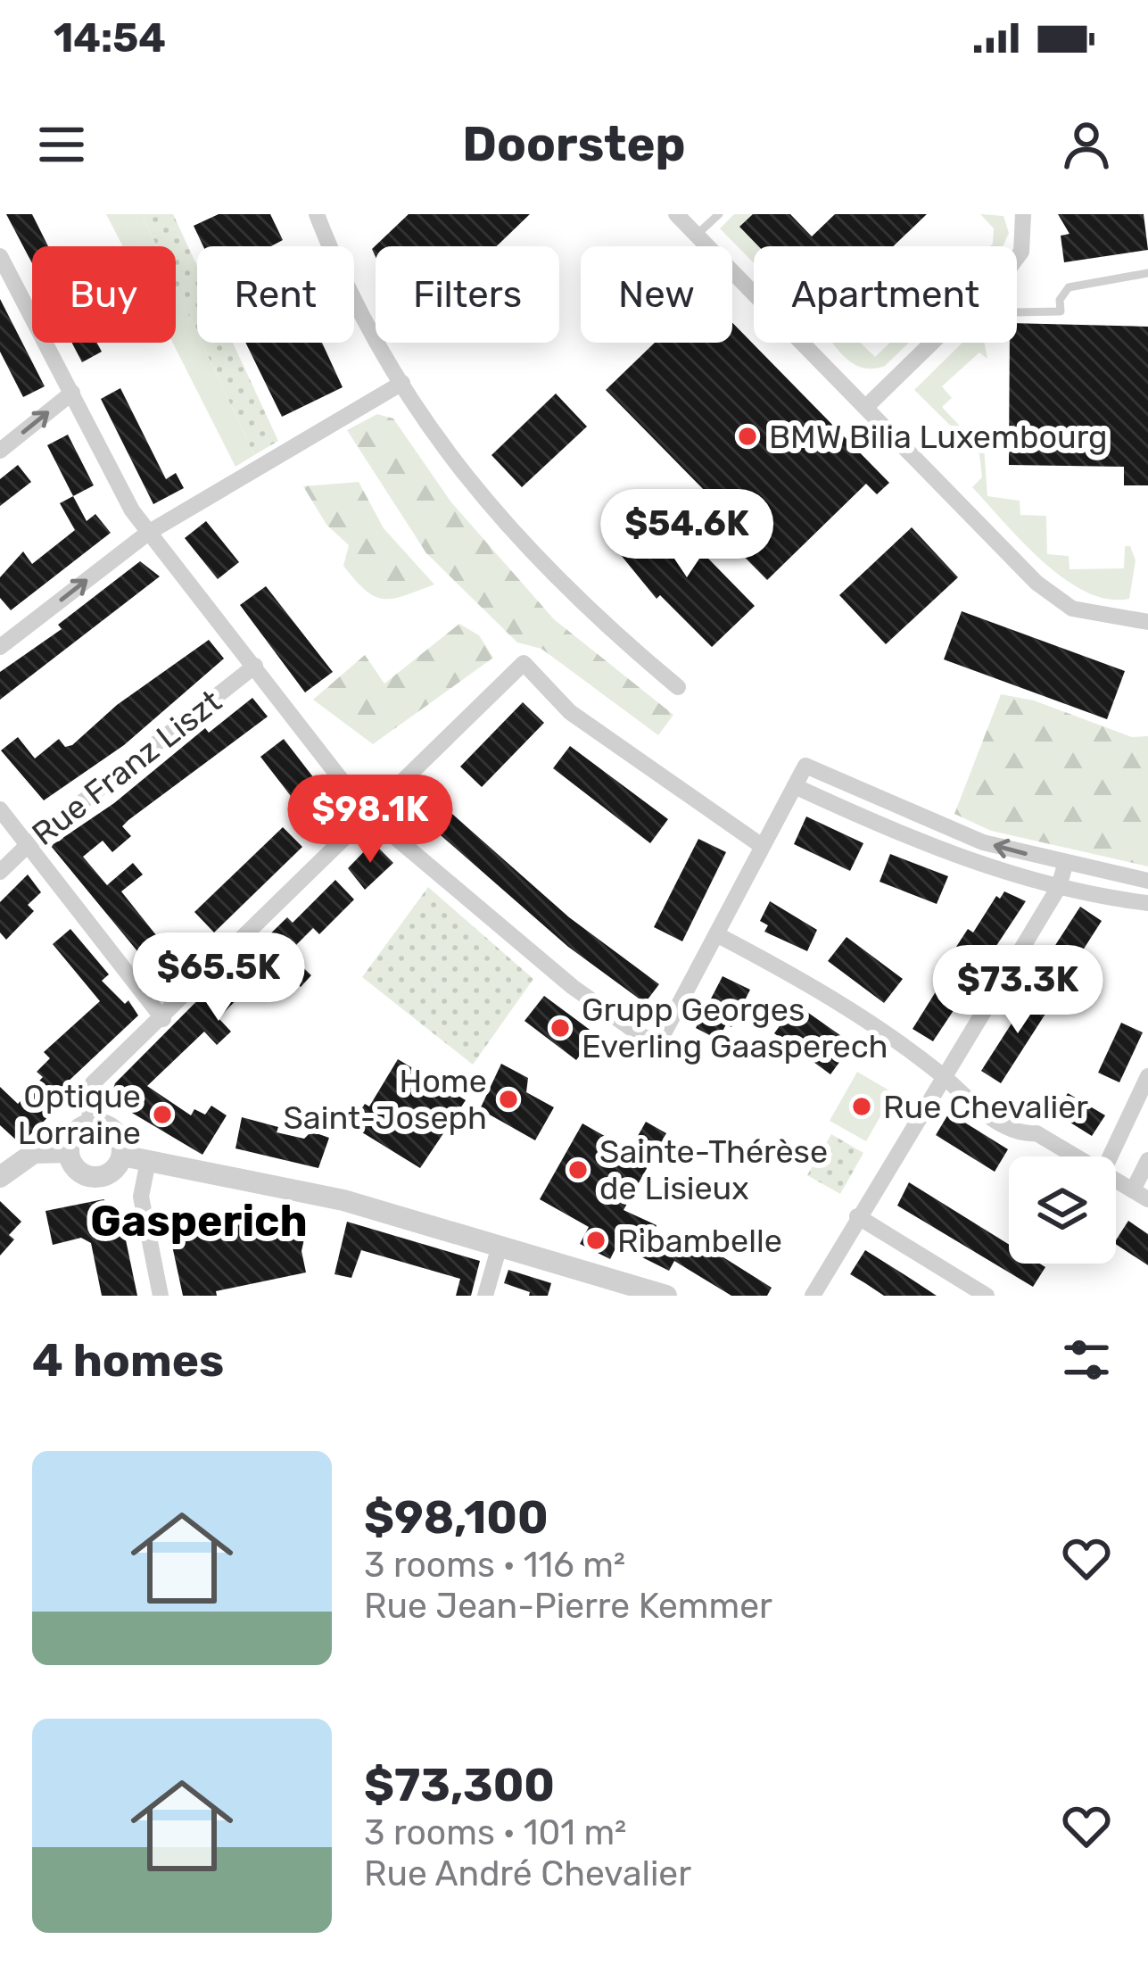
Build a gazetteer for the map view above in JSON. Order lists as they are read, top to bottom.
{
  "streets": {
    "street": ["Rue Franz Liszt"]
  },
  "districts": ["Gasperich"],
  "places": [
    "BMW Bilia Luxembourg",
    "Grupp Georges Everling Gaasperech",
    "Home Saint-Joseph",
    "Rue Chevalier",
    "Optique Lorraine",
    "Sainte-Thérèse de Lisieux",
    "Ribambelle"
  ],
  "page": {
    "status": "14:54",
    "header": "Doorstep",
    "chip": [
      "Buy",
      "Rent",
      "Filters",
      "New",
      "Apartment"
    ],
    "price": [
      "$54.6K",
      "$98.1K",
      "$65.5K",
      "$73.3K"
    ],
    "heading": "4 homes",
    "list": [
      {
        "name": "$98,100",
        "note": "3 rooms · 116 m² · Rue Jean-Pierre Kemmer"
      },
      {
        "name": "$73,300",
        "note": "3 rooms · 101 m² · Rue André Chevalier"
      }
    ]
  }
}
